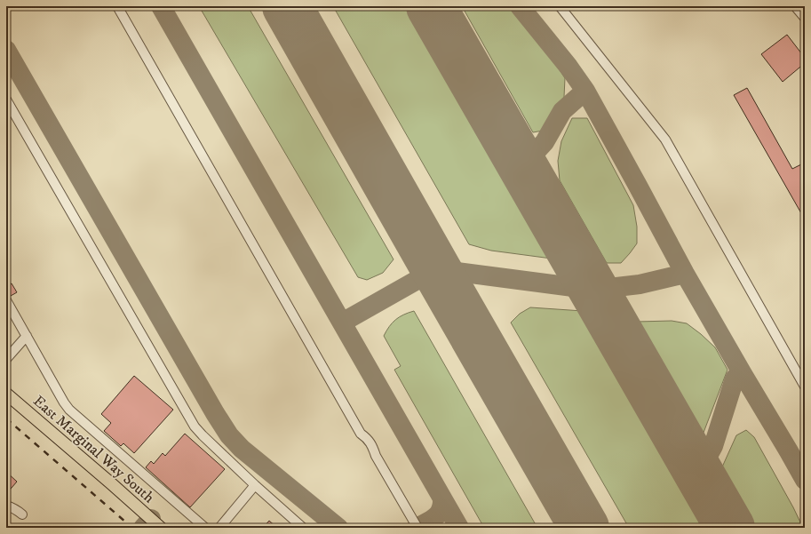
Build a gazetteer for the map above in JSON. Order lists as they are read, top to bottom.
{
  "streets": {
    "main road": ["East Marginal Way South"]
  }
}
